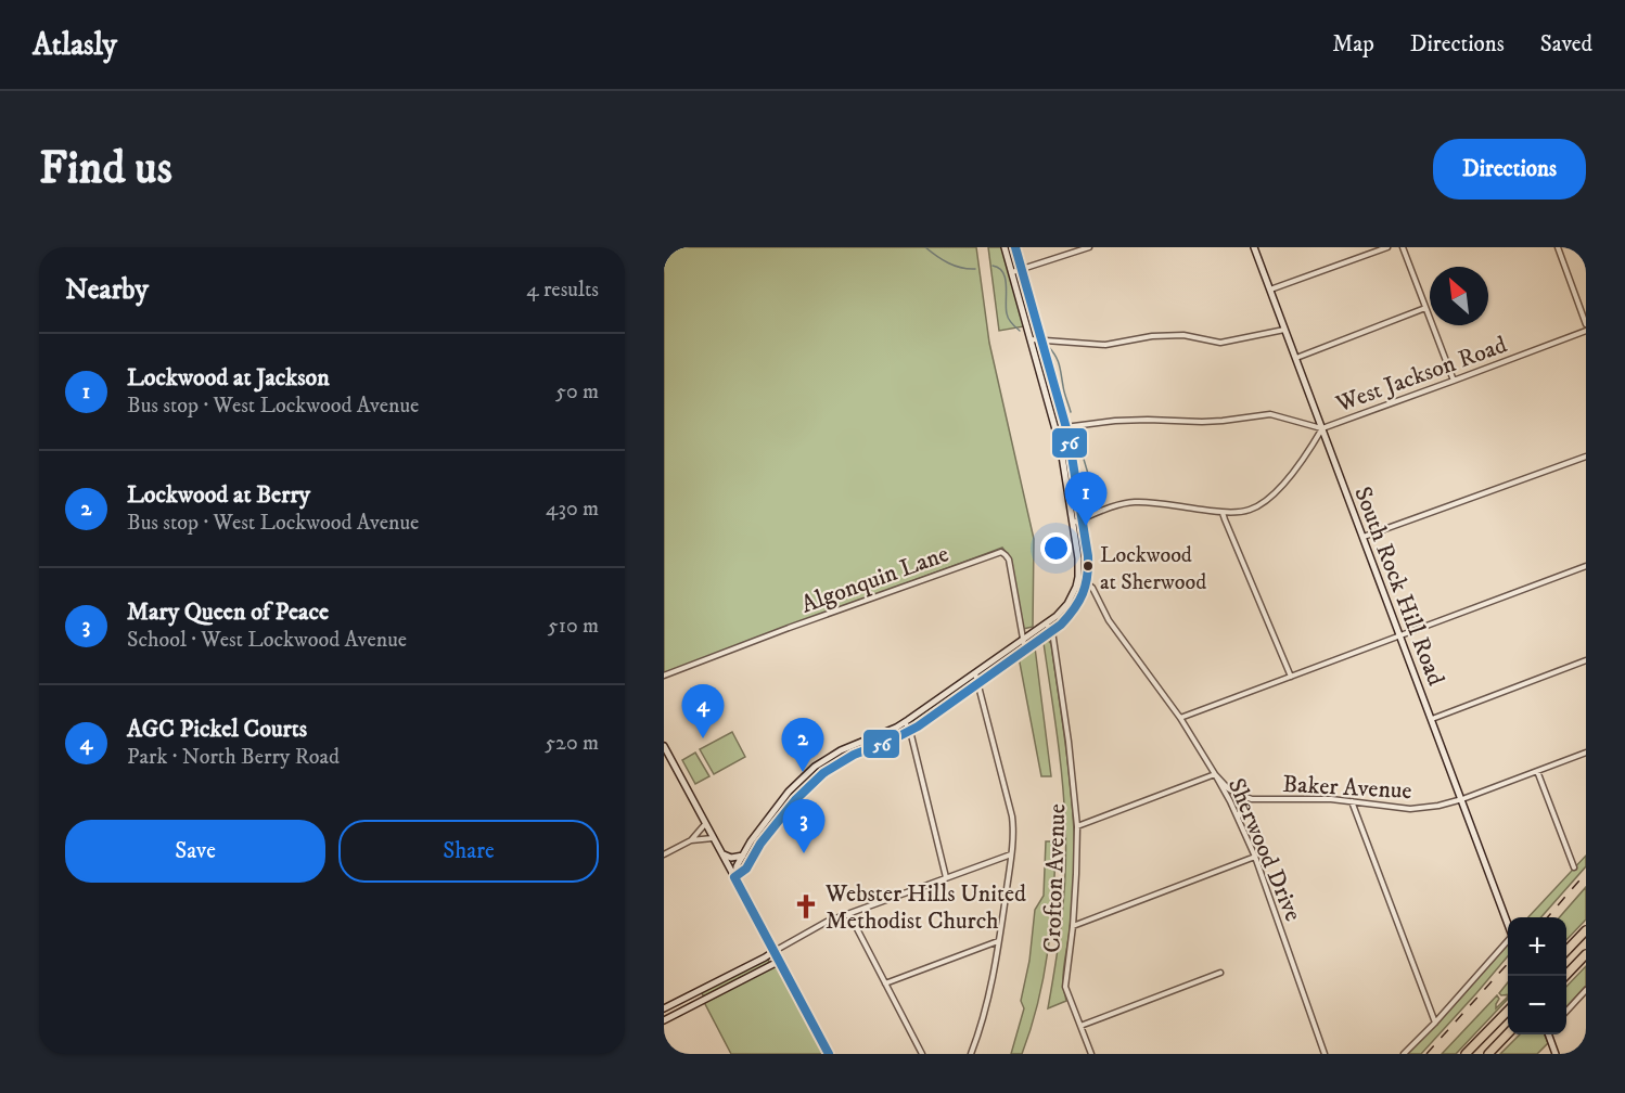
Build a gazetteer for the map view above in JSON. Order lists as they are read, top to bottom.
{
  "streets": {
    "main road": ["South Rock Hill Road"],
    "street": [
      "West Jackson Road",
      "Algonquin Lane",
      "Baker Avenue",
      "Sherwood Drive",
      "Crofton Avenue"
    ]
  },
  "crossings": [
    ["West Jackson Road", "South Rock Hill Road"],
    ["South Rock Hill Road", "Baker Avenue"],
    ["Baker Avenue", "Sherwood Drive"]
  ],
  "places": {
    "other": ["Lockwood at Sherwood"],
    "church": ["Webster Hills United Methodist Church"]
  },
  "lines": ["transit line 56"],
  "north": "top left",
  "page": {
    "header": "Atlasly",
    "nav": ["Map", "Directions", "Saved"],
    "buttons": [
      "Directions",
      ["Save", "Share"]
    ],
    "title": "Find us",
    "heading": ["Nearby", "4 results"],
    "list": [
      {
        "mark": "1",
        "name": "Lockwood at Jackson",
        "note": "Bus stop · West Lockwood Avenue",
        "value": "50 m"
      },
      {
        "mark": "2",
        "name": "Lockwood at Berry",
        "note": "Bus stop · West Lockwood Avenue",
        "value": "430 m"
      },
      {
        "mark": "3",
        "name": "Mary Queen of Peace",
        "note": "School · West Lockwood Avenue",
        "value": "510 m"
      },
      {
        "mark": "4",
        "name": "AGC Pickel Courts",
        "note": "Park · North Berry Road",
        "value": "520 m"
      }
    ],
    "pins": [
      "1",
      "4",
      "2",
      "3"
    ],
    "map_buttons": ["+", "−"]
  }
}
